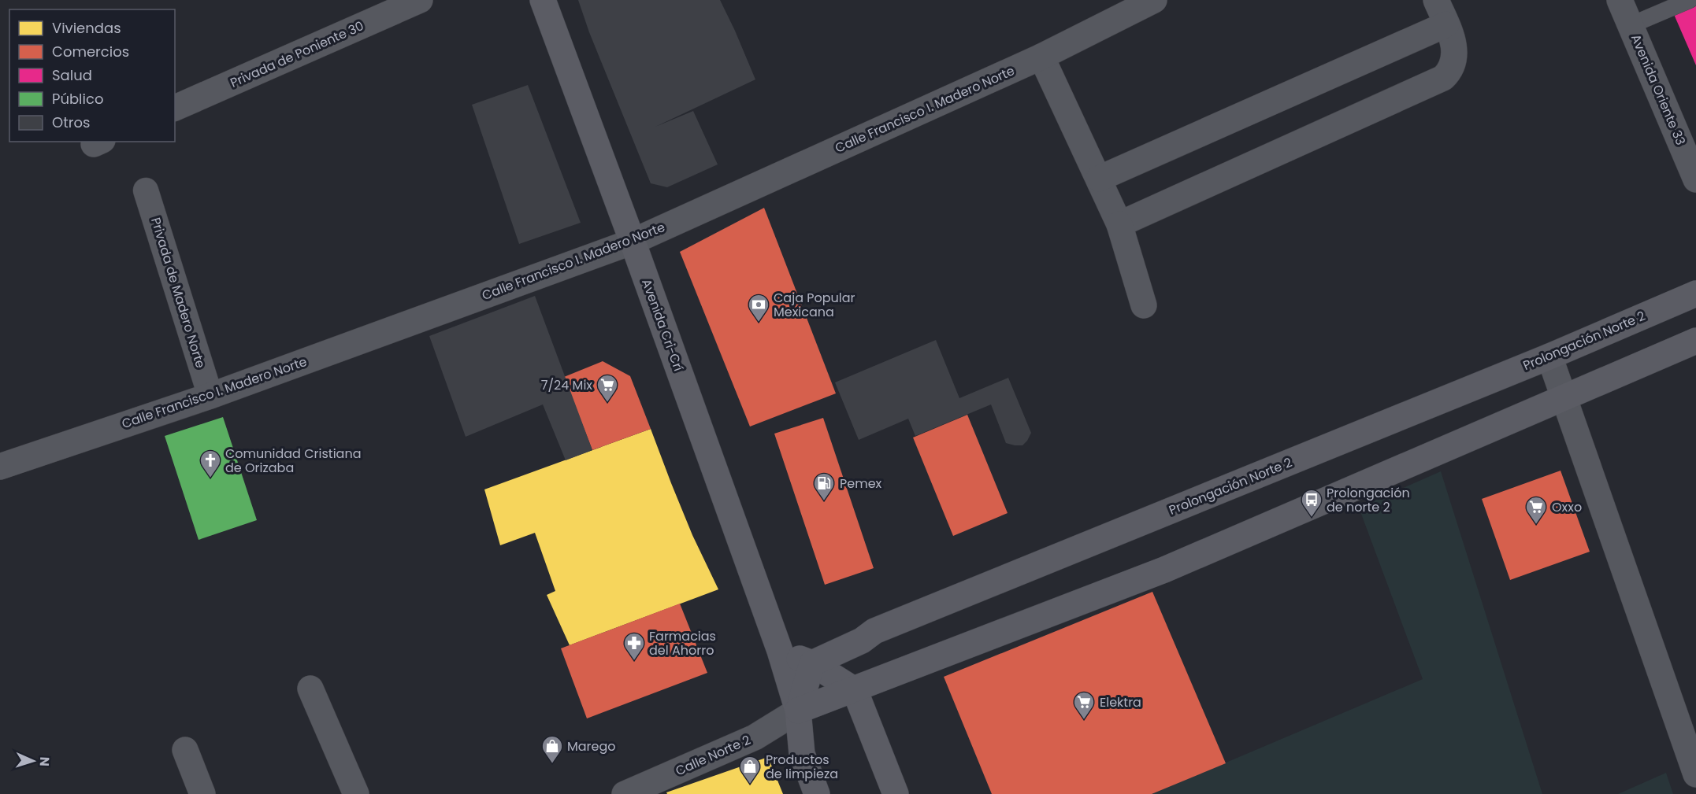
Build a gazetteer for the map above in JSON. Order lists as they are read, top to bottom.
{
  "streets": {
    "main road": ["Avenida Cri-Crí", "Prolongación Norte 2"],
    "street": [
      "Privada de Poniente 30",
      "Avenida Oriente 33",
      "Calle Francisco I. Madero Norte",
      "Privada de Madero Norte",
      "Calle Norte 2"
    ]
  },
  "crossings": [
    ["Calle Francisco I. Madero Norte", "Privada de Madero Norte"],
    ["Calle Francisco I. Madero Norte", "Avenida Cri-Crí"],
    ["Avenida Cri-Crí", "Calle Norte 2"]
  ],
  "places": {
    "bank": ["Caja Popular Mexicana"],
    "supermarket": ["7/24 Mix", "Oxxo", "Elektra"],
    "church": ["Comunidad Cristiana de Orizaba"],
    "fuel station": ["Pemex"],
    "bus stop": ["Prolongación de norte 2"],
    "pharmacy": ["Farmacias del Ahorro"],
    "shop": ["Marego", "Productos de limpieza"]
  },
  "legend": [
    "Viviendas",
    "Comercios",
    "Salud",
    "Público",
    "Otros"
  ],
  "north": "right"
}
